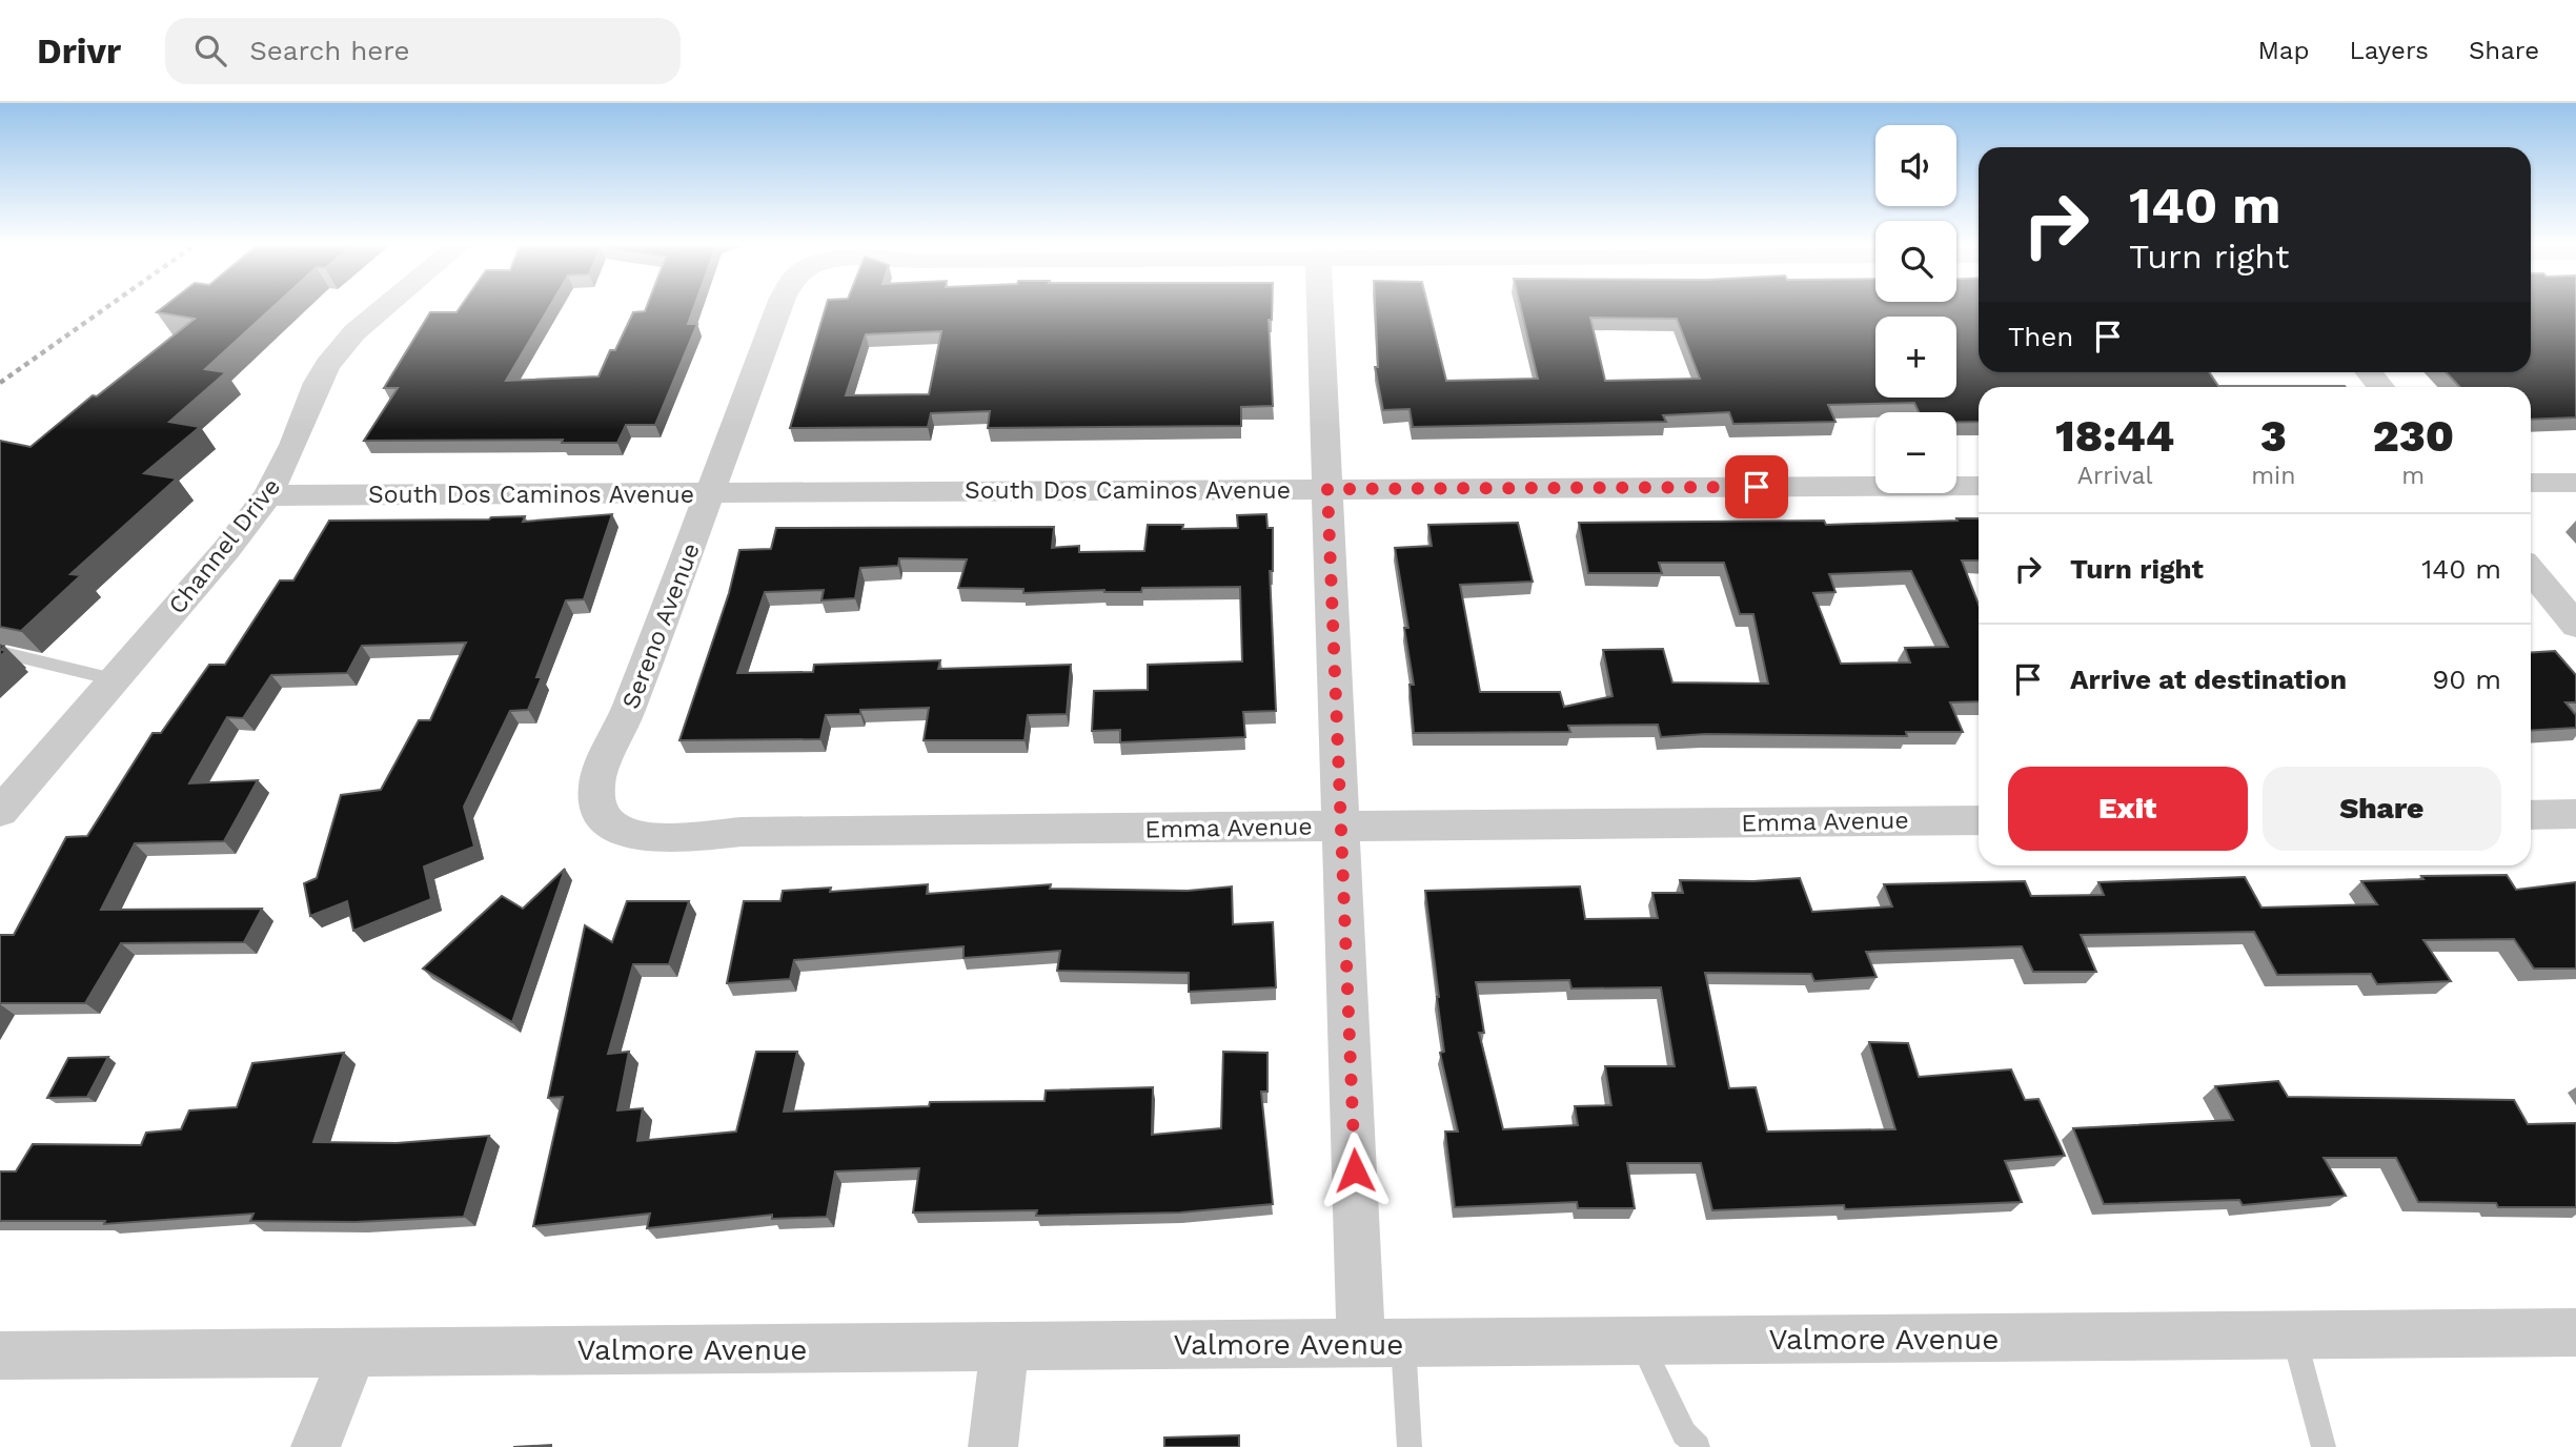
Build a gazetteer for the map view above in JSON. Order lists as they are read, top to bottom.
{
  "streets": {
    "street": [
      "South Dos Caminos Avenue",
      "Channel Drive",
      "Sereno Avenue",
      "Emma Avenue",
      "Valmore Avenue"
    ]
  },
  "crossings": [
    ["South Dos Caminos Avenue", "Channel Drive"],
    ["South Dos Caminos Avenue", "Sereno Avenue"],
    ["Sereno Avenue", "Emma Avenue"]
  ],
  "page": {
    "header": "Drivr",
    "search": "Search here",
    "nav": ["Map", "Layers", "Share"],
    "map_buttons": ["+", "−"],
    "turn": ["140 m", "Turn right"],
    "then": "Then",
    "eta": [
      "18:44",
      "Arrival",
      "3",
      "min",
      "230",
      "m"
    ],
    "list": [
      {
        "name": "Turn right",
        "value": "140 m"
      },
      {
        "name": "Arrive at destination",
        "value": "90 m"
      }
    ],
    "buttons": ["Exit", "Share"]
  }
}
